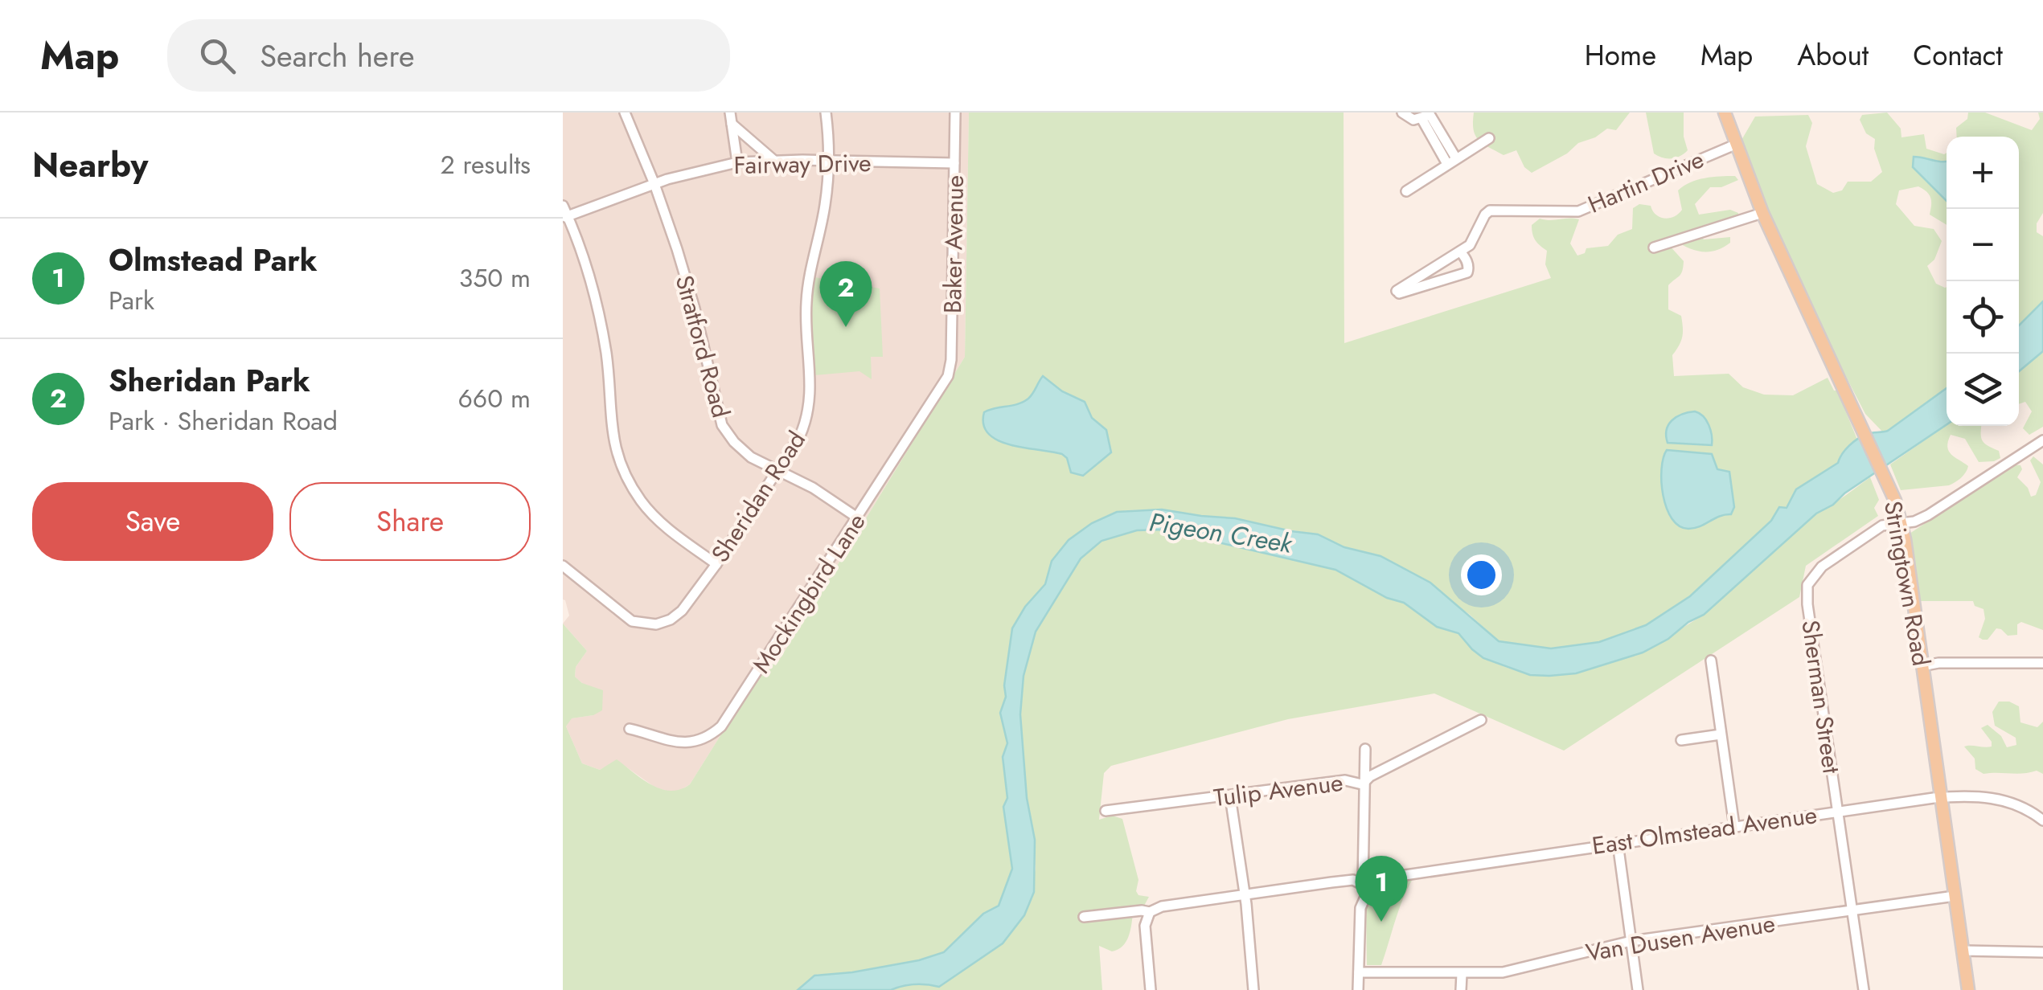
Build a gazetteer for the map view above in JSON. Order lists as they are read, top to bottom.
{
  "streets": {
    "main road": ["Stringtown Road"],
    "street": [
      "Fairway Drive",
      "Hartin Drive",
      "Baker Avenue",
      "Stratford Road",
      "Sheridan Road",
      "Mockingbird Lane",
      "Sherman Street",
      "Tulip Avenue",
      "East Olmstead Avenue",
      "Van Dusen Avenue"
    ]
  },
  "crossings": [
    ["Fairway Drive", "Baker Avenue"],
    ["Fairway Drive", "Stratford Road"],
    ["Fairway Drive", "Sheridan Road"],
    ["Hartin Drive", "Stringtown Road"],
    ["Baker Avenue", "Mockingbird Lane"],
    ["Stratford Road", "Sheridan Road"],
    ["Stratford Road", "Mockingbird Lane"],
    ["Stringtown Road", "Sherman Street"],
    ["Stringtown Road", "East Olmstead Avenue"],
    ["Stringtown Road", "Van Dusen Avenue"],
    ["Sherman Street", "East Olmstead Avenue"],
    ["Sherman Street", "Van Dusen Avenue"]
  ],
  "water": ["Pigeon Creek"],
  "page": {
    "header": "Map",
    "search": "Search here",
    "nav": [
      "Home",
      "Map",
      "About",
      "Contact"
    ],
    "heading": ["Nearby", "2 results"],
    "map_buttons": ["+", "−"],
    "list": [
      {
        "mark": "1",
        "name": "Olmstead Park",
        "note": "Park",
        "value": "350 m"
      },
      {
        "mark": "2",
        "name": "Sheridan Park",
        "note": "Park · Sheridan Road",
        "value": "660 m"
      }
    ],
    "pins": ["2", "1"],
    "buttons": ["Save", "Share"]
  }
}
